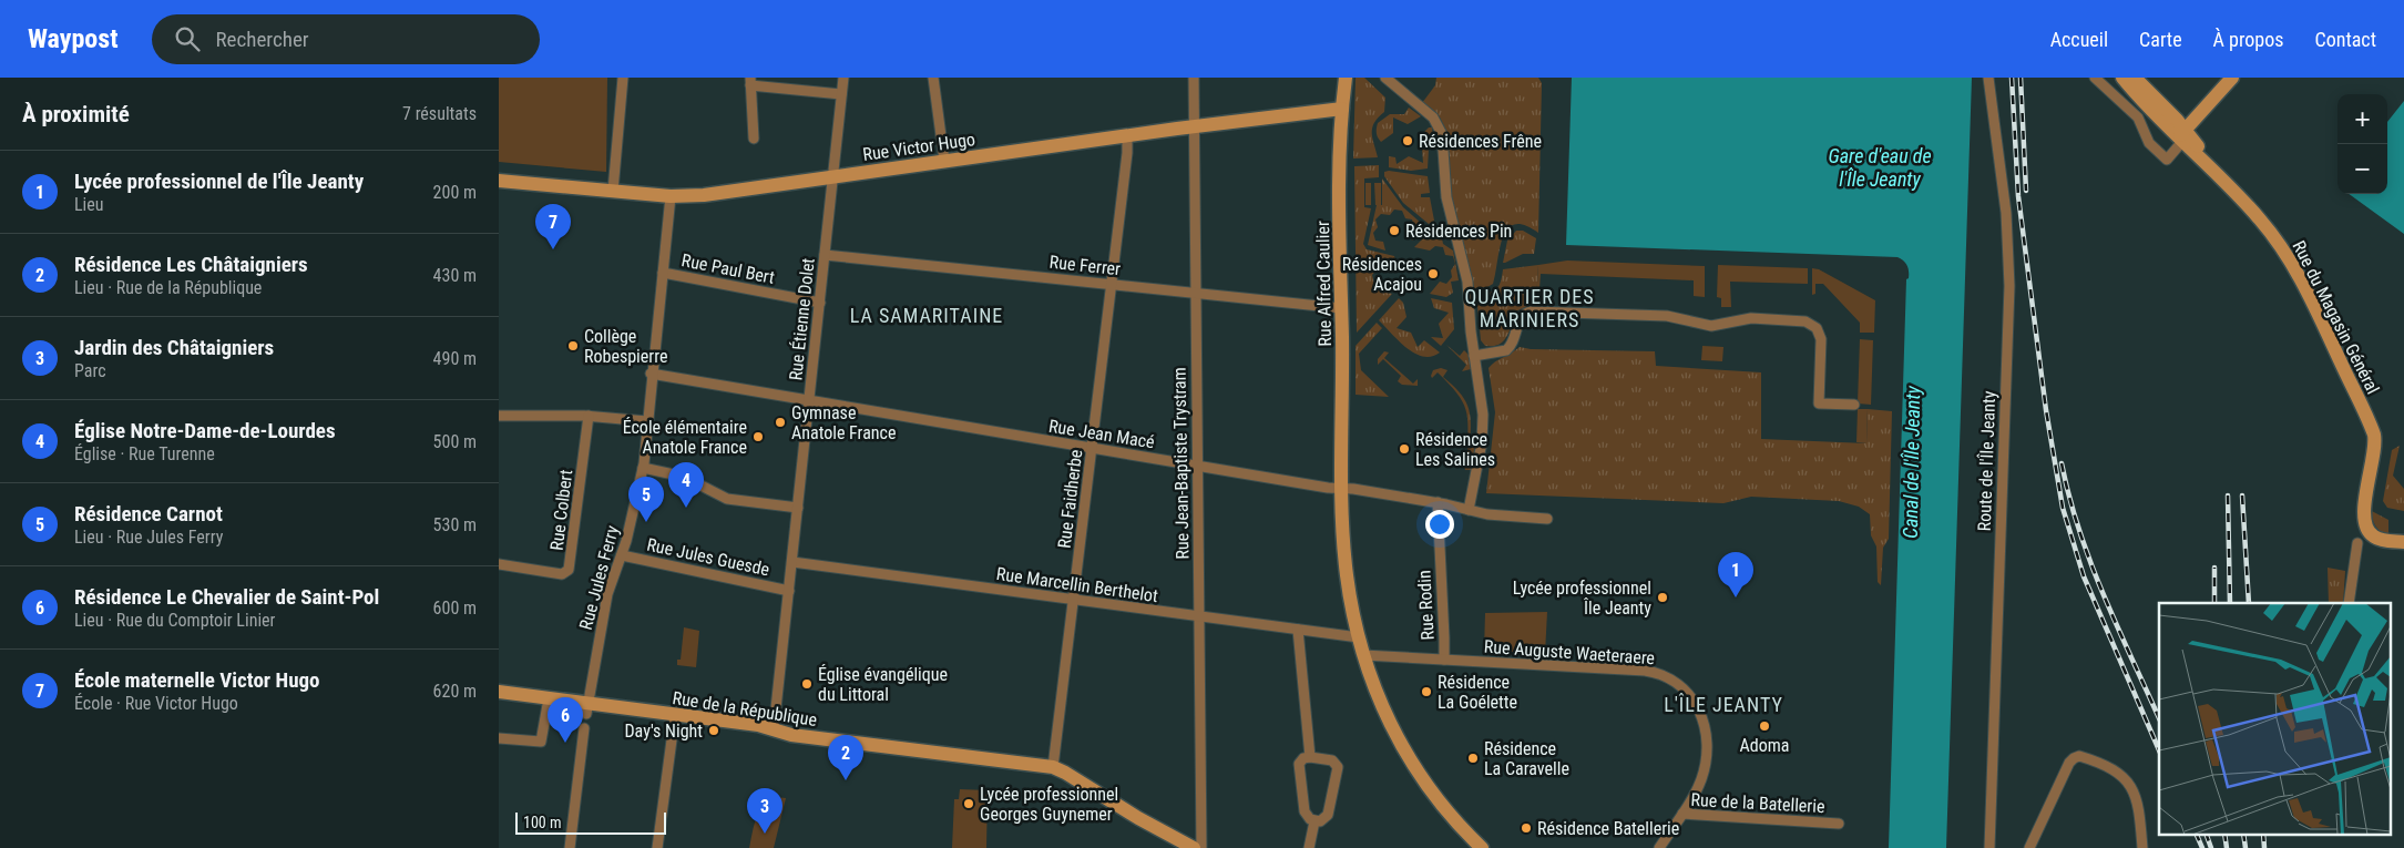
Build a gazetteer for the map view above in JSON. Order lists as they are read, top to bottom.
{
  "streets": {
    "street": [
      "Rue Victor Hugo",
      "Rue Ferrer",
      "Rue Paul Bert",
      "Rue Alfred Caulier",
      "Rue du Magasin Général",
      "Rue Étienne Dolet",
      "Rue Jean Macé",
      "Route de l'Île Jeanty",
      "Rue Jean-Baptiste Trystram",
      "Rue Faidherbe",
      "Rue Colbert",
      "Rue Jules Guesde",
      "Rue Jules Ferry",
      "Rue Marcellin Berthelot",
      "Rue Rodin",
      "Rue Auguste Waeteraere",
      "Rue de la République",
      "Rue de la Batellerie"
    ]
  },
  "crossings": [
    ["Rue Victor Hugo", "Rue Alfred Caulier"],
    ["Rue Victor Hugo", "Rue Étienne Dolet"],
    ["Rue Victor Hugo", "Rue Jean-Baptiste Trystram"],
    ["Rue Victor Hugo", "Rue Faidherbe"],
    ["Rue Victor Hugo", "Rue Jules Ferry"],
    ["Rue Ferrer", "Rue Alfred Caulier"],
    ["Rue Ferrer", "Rue Étienne Dolet"],
    ["Rue Ferrer", "Rue Jean-Baptiste Trystram"],
    ["Rue Ferrer", "Rue Faidherbe"],
    ["Rue Paul Bert", "Rue Étienne Dolet"],
    ["Rue Paul Bert", "Rue Jules Ferry"],
    ["Rue Alfred Caulier", "Rue Jean Macé"],
    ["Rue Alfred Caulier", "Rue Marcellin Berthelot"],
    ["Rue Alfred Caulier", "Rue Rodin"],
    ["Rue Étienne Dolet", "Rue Jean Macé"],
    ["Rue Étienne Dolet", "Rue Jules Guesde"],
    ["Rue Étienne Dolet", "Rue Marcellin Berthelot"],
    ["Rue Étienne Dolet", "Rue de la République"],
    ["Rue Jean Macé", "Rue Jean-Baptiste Trystram"],
    ["Rue Jean Macé", "Rue Faidherbe"],
    ["Rue Jean Macé", "Rue Jules Ferry"],
    ["Rue Jean Macé", "Rue Rodin"],
    ["Rue Jean-Baptiste Trystram", "Rue Marcellin Berthelot"],
    ["Rue Faidherbe", "Rue Marcellin Berthelot"],
    ["Rue Faidherbe", "Rue de la République"],
    ["Rue Jules Guesde", "Rue Jules Ferry"],
    ["Rue Jules Ferry", "Rue de la République"],
    ["Rue Rodin", "Rue Auguste Waeteraere"],
    ["Rue Auguste Waeteraere", "Rue de la Batellerie"]
  ],
  "districts": ["QUARTIER DES MARINIERS", "LA SAMARITAINE", "L'ÎLE JEANTY"],
  "water": ["Gare d'eau de l'Île Jeanty", "Canal de l'Île Jeanty"],
  "places": [
    "Résidences Frêne",
    "Résidences Pin",
    "Résidences Acajou",
    "Collège Robespierre",
    "Gymnase Anatole France",
    "École élémentaire Anatole France",
    "Résidence Les Salines",
    "Lycée professionnel Île Jeanty",
    "Église évangélique du Littoral",
    "Résidence La Goélette",
    "Adoma",
    "Day's Night",
    "Résidence La Caravelle",
    "Lycée professionnel Georges Guynemer",
    "Résidence Batellerie"
  ],
  "scale_bar": "100 m",
  "page": {
    "header": "Waypost",
    "search": "Rechercher",
    "nav": [
      "Accueil",
      "Carte",
      "À propos",
      "Contact"
    ],
    "heading": ["À proximité", "7 résultats"],
    "map_buttons": ["+", "−"],
    "list": [
      {
        "mark": "1",
        "name": "Lycée professionnel de l'Île Jeanty",
        "note": "Lieu",
        "value": "200 m"
      },
      {
        "mark": "2",
        "name": "Résidence Les Châtaigniers",
        "note": "Lieu · Rue de la République",
        "value": "430 m"
      },
      {
        "mark": "3",
        "name": "Jardin des Châtaigniers",
        "note": "Parc",
        "value": "490 m"
      },
      {
        "mark": "4",
        "name": "Église Notre-Dame-de-Lourdes",
        "note": "Église · Rue Turenne",
        "value": "500 m"
      },
      {
        "mark": "5",
        "name": "Résidence Carnot",
        "note": "Lieu · Rue Jules Ferry",
        "value": "530 m"
      },
      {
        "mark": "6",
        "name": "Résidence Le Chevalier de Saint-Pol",
        "note": "Lieu · Rue du Comptoir Linier",
        "value": "600 m"
      },
      {
        "mark": "7",
        "name": "École maternelle Victor Hugo",
        "note": "École · Rue Victor Hugo",
        "value": "620 m"
      }
    ],
    "pins": [
      "7",
      "4",
      "5",
      "1",
      "6",
      "2",
      "3"
    ],
    "scale": "100 m"
  }
}
